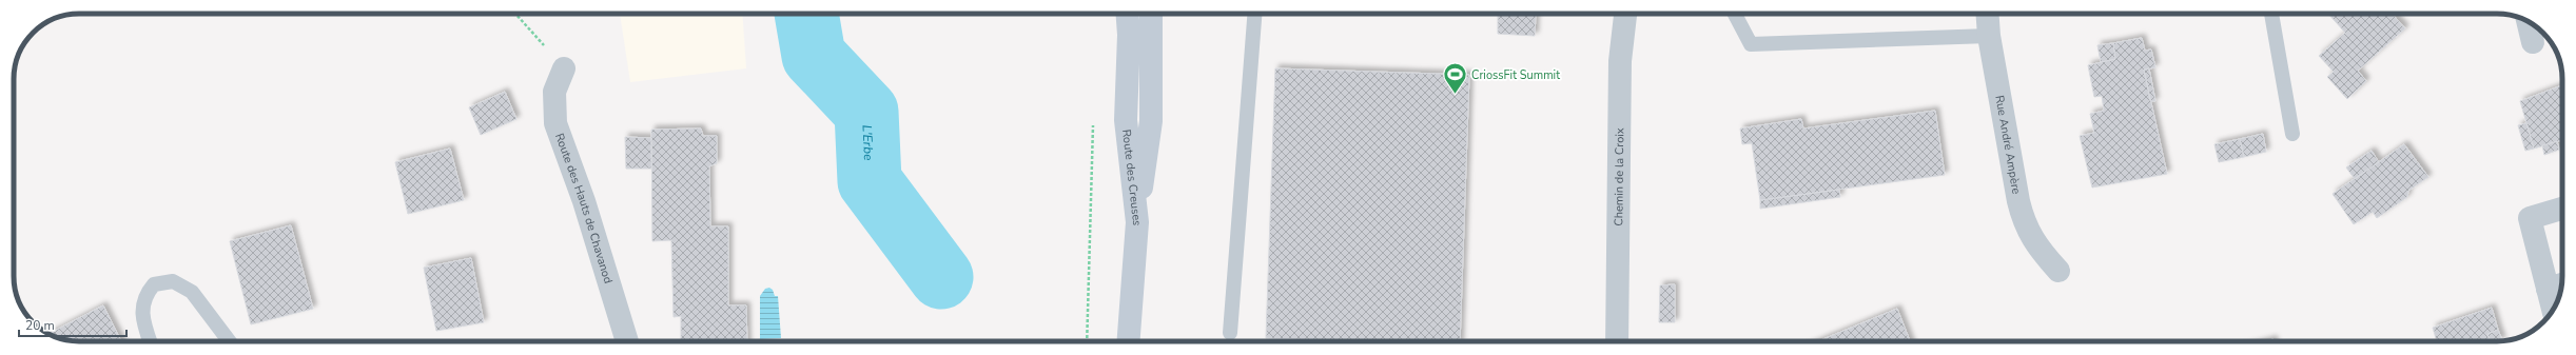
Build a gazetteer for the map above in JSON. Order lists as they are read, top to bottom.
{
  "streets": {
    "main road": ["Route des Creuses"],
    "street": ["Rue André Ampère", "Chemin de la Croix", "Route des Hauts de Chavanod"]
  },
  "water": ["L'Erbe"],
  "places": {
    "sports": ["CriossFit Summit"]
  },
  "scale_bar": "20 m"
}
